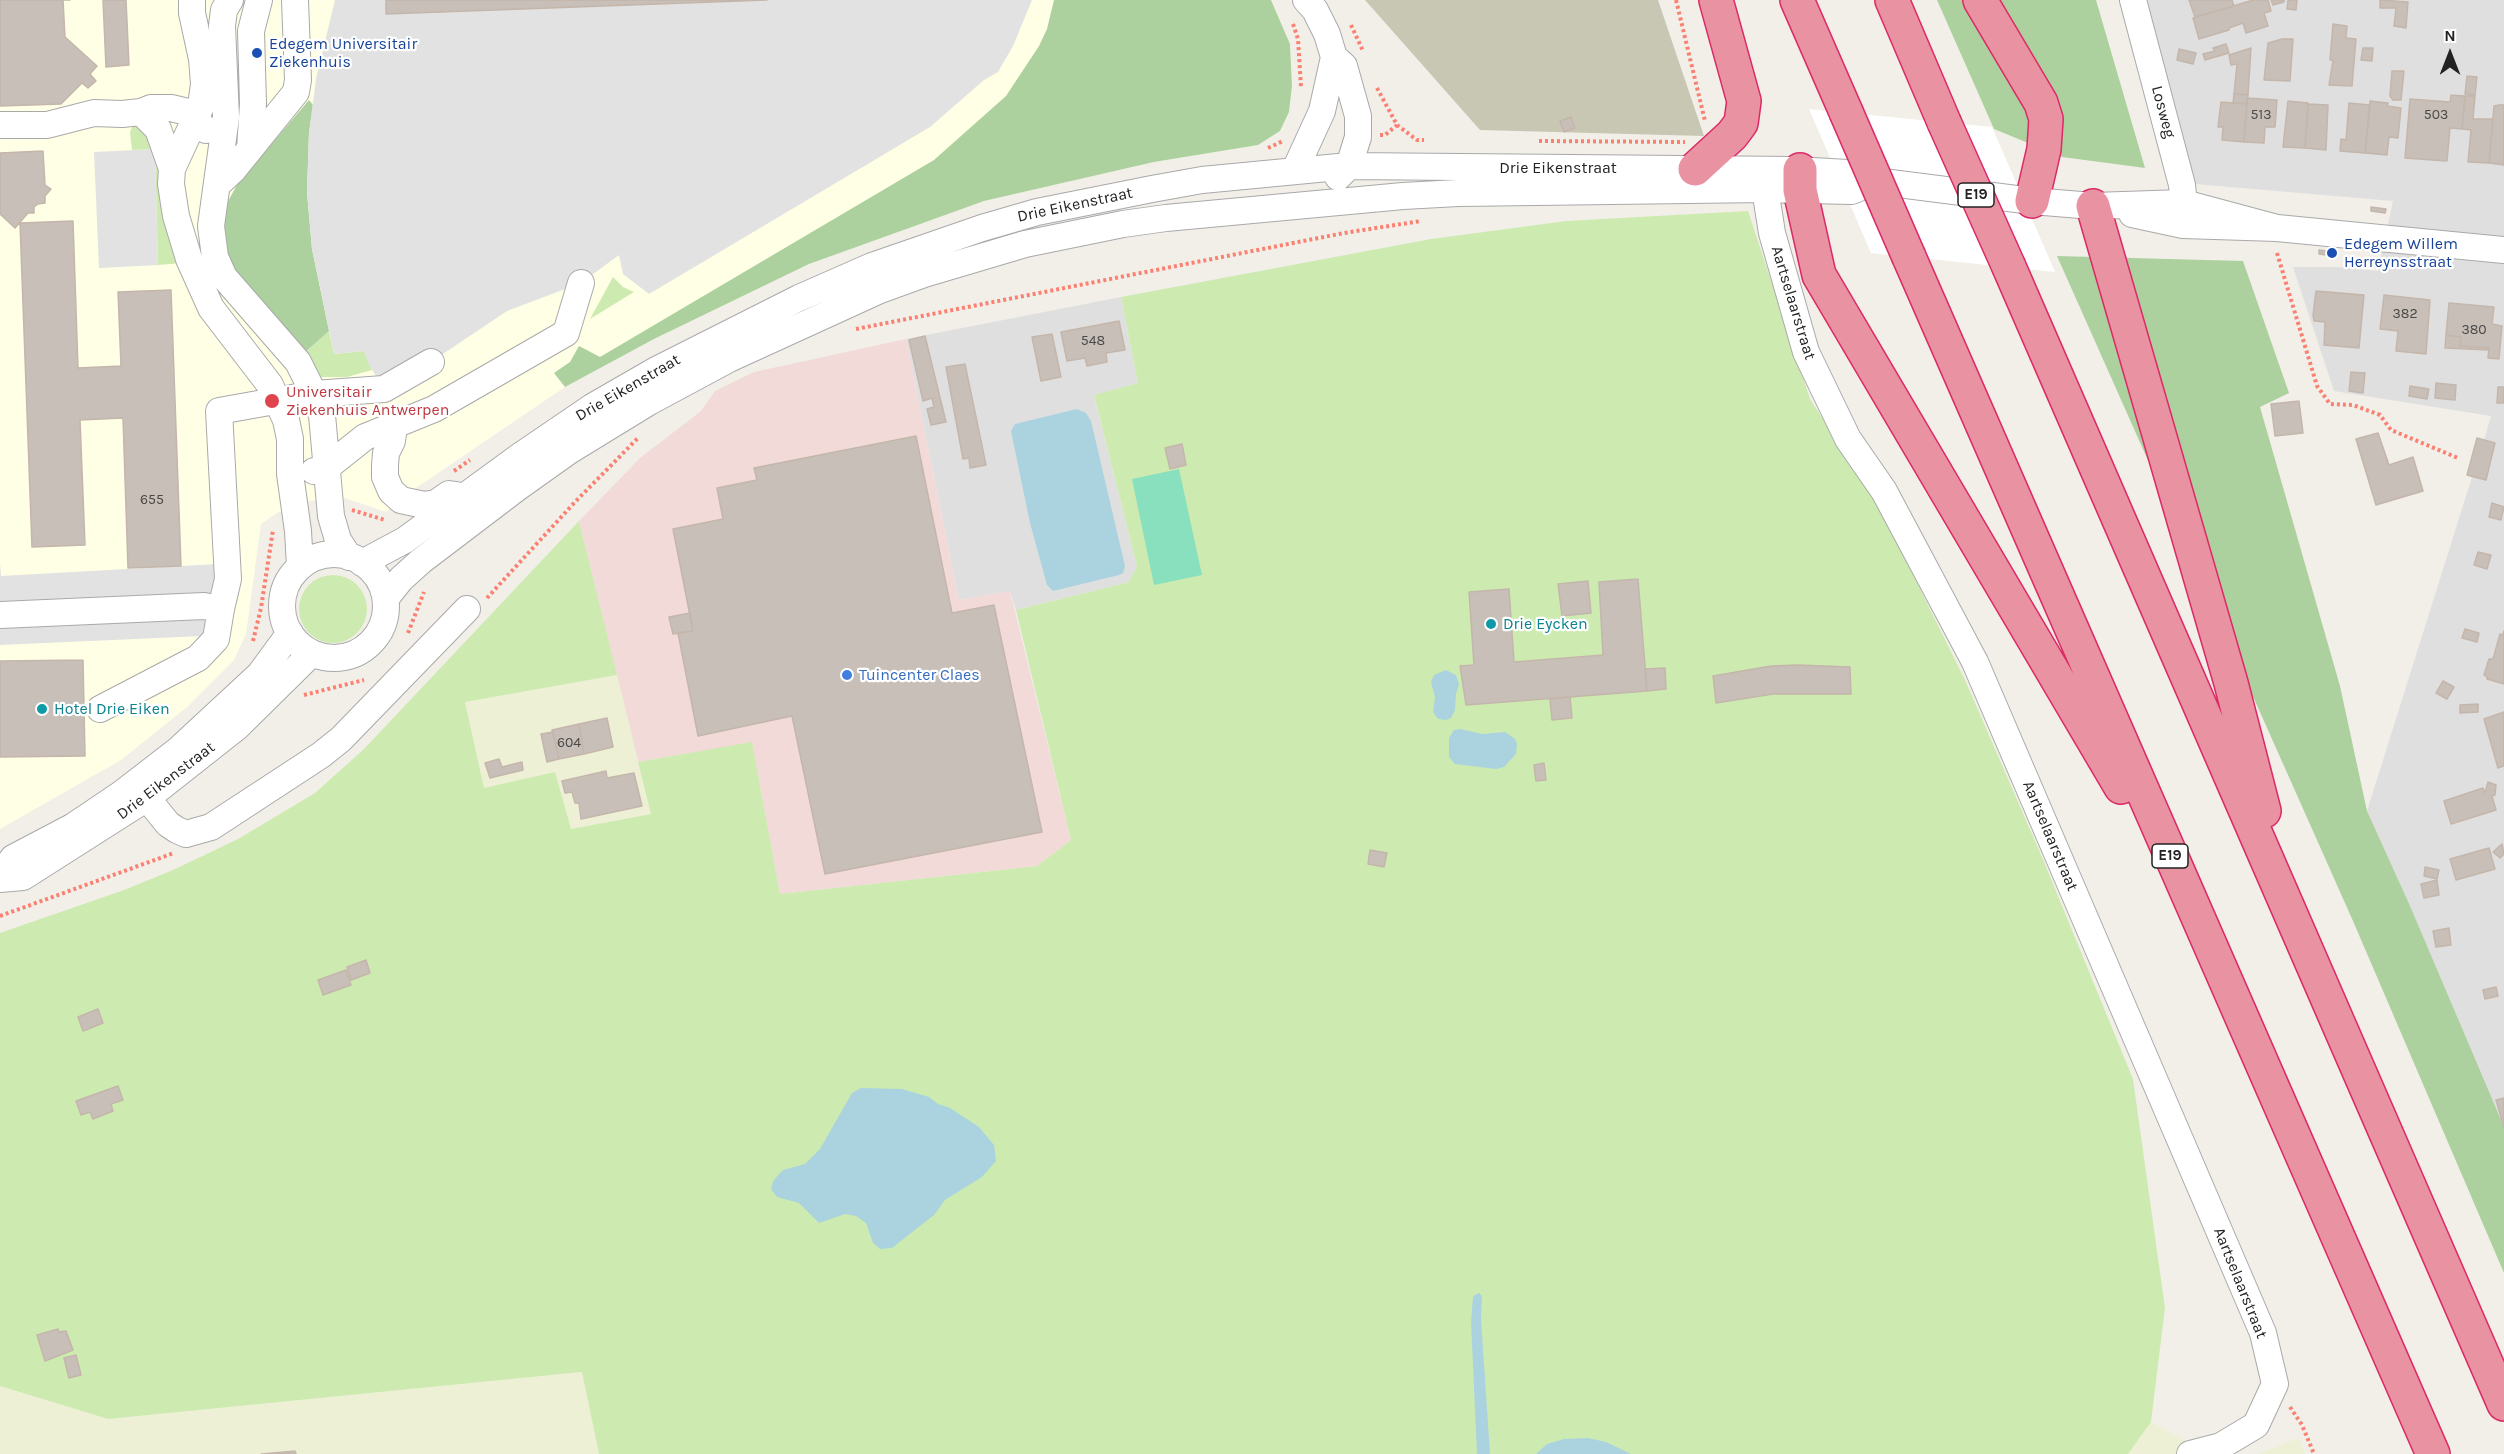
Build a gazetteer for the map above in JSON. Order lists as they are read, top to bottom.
{
  "streets": {
    "highway": ["E19"],
    "street": ["Losweg", "Drie Eikenstraat", "Aartselaarstraat"]
  },
  "crossings": [
    ["Losweg", "Drie Eikenstraat"],
    ["Drie Eikenstraat", "Aartselaarstraat"]
  ],
  "places": [
    "Edegem Universitair Ziekenhuis",
    "Edegem Willem Herreynsstraat",
    "Universitair Ziekenhuis Antwerpen",
    "Drie Eycken",
    "Tuincenter Claes",
    "Hotel Drie Eiken"
  ],
  "house_numbers": [
    "513",
    "503",
    "382",
    "380",
    "548",
    "655",
    "604"
  ],
  "north": "top"
}
